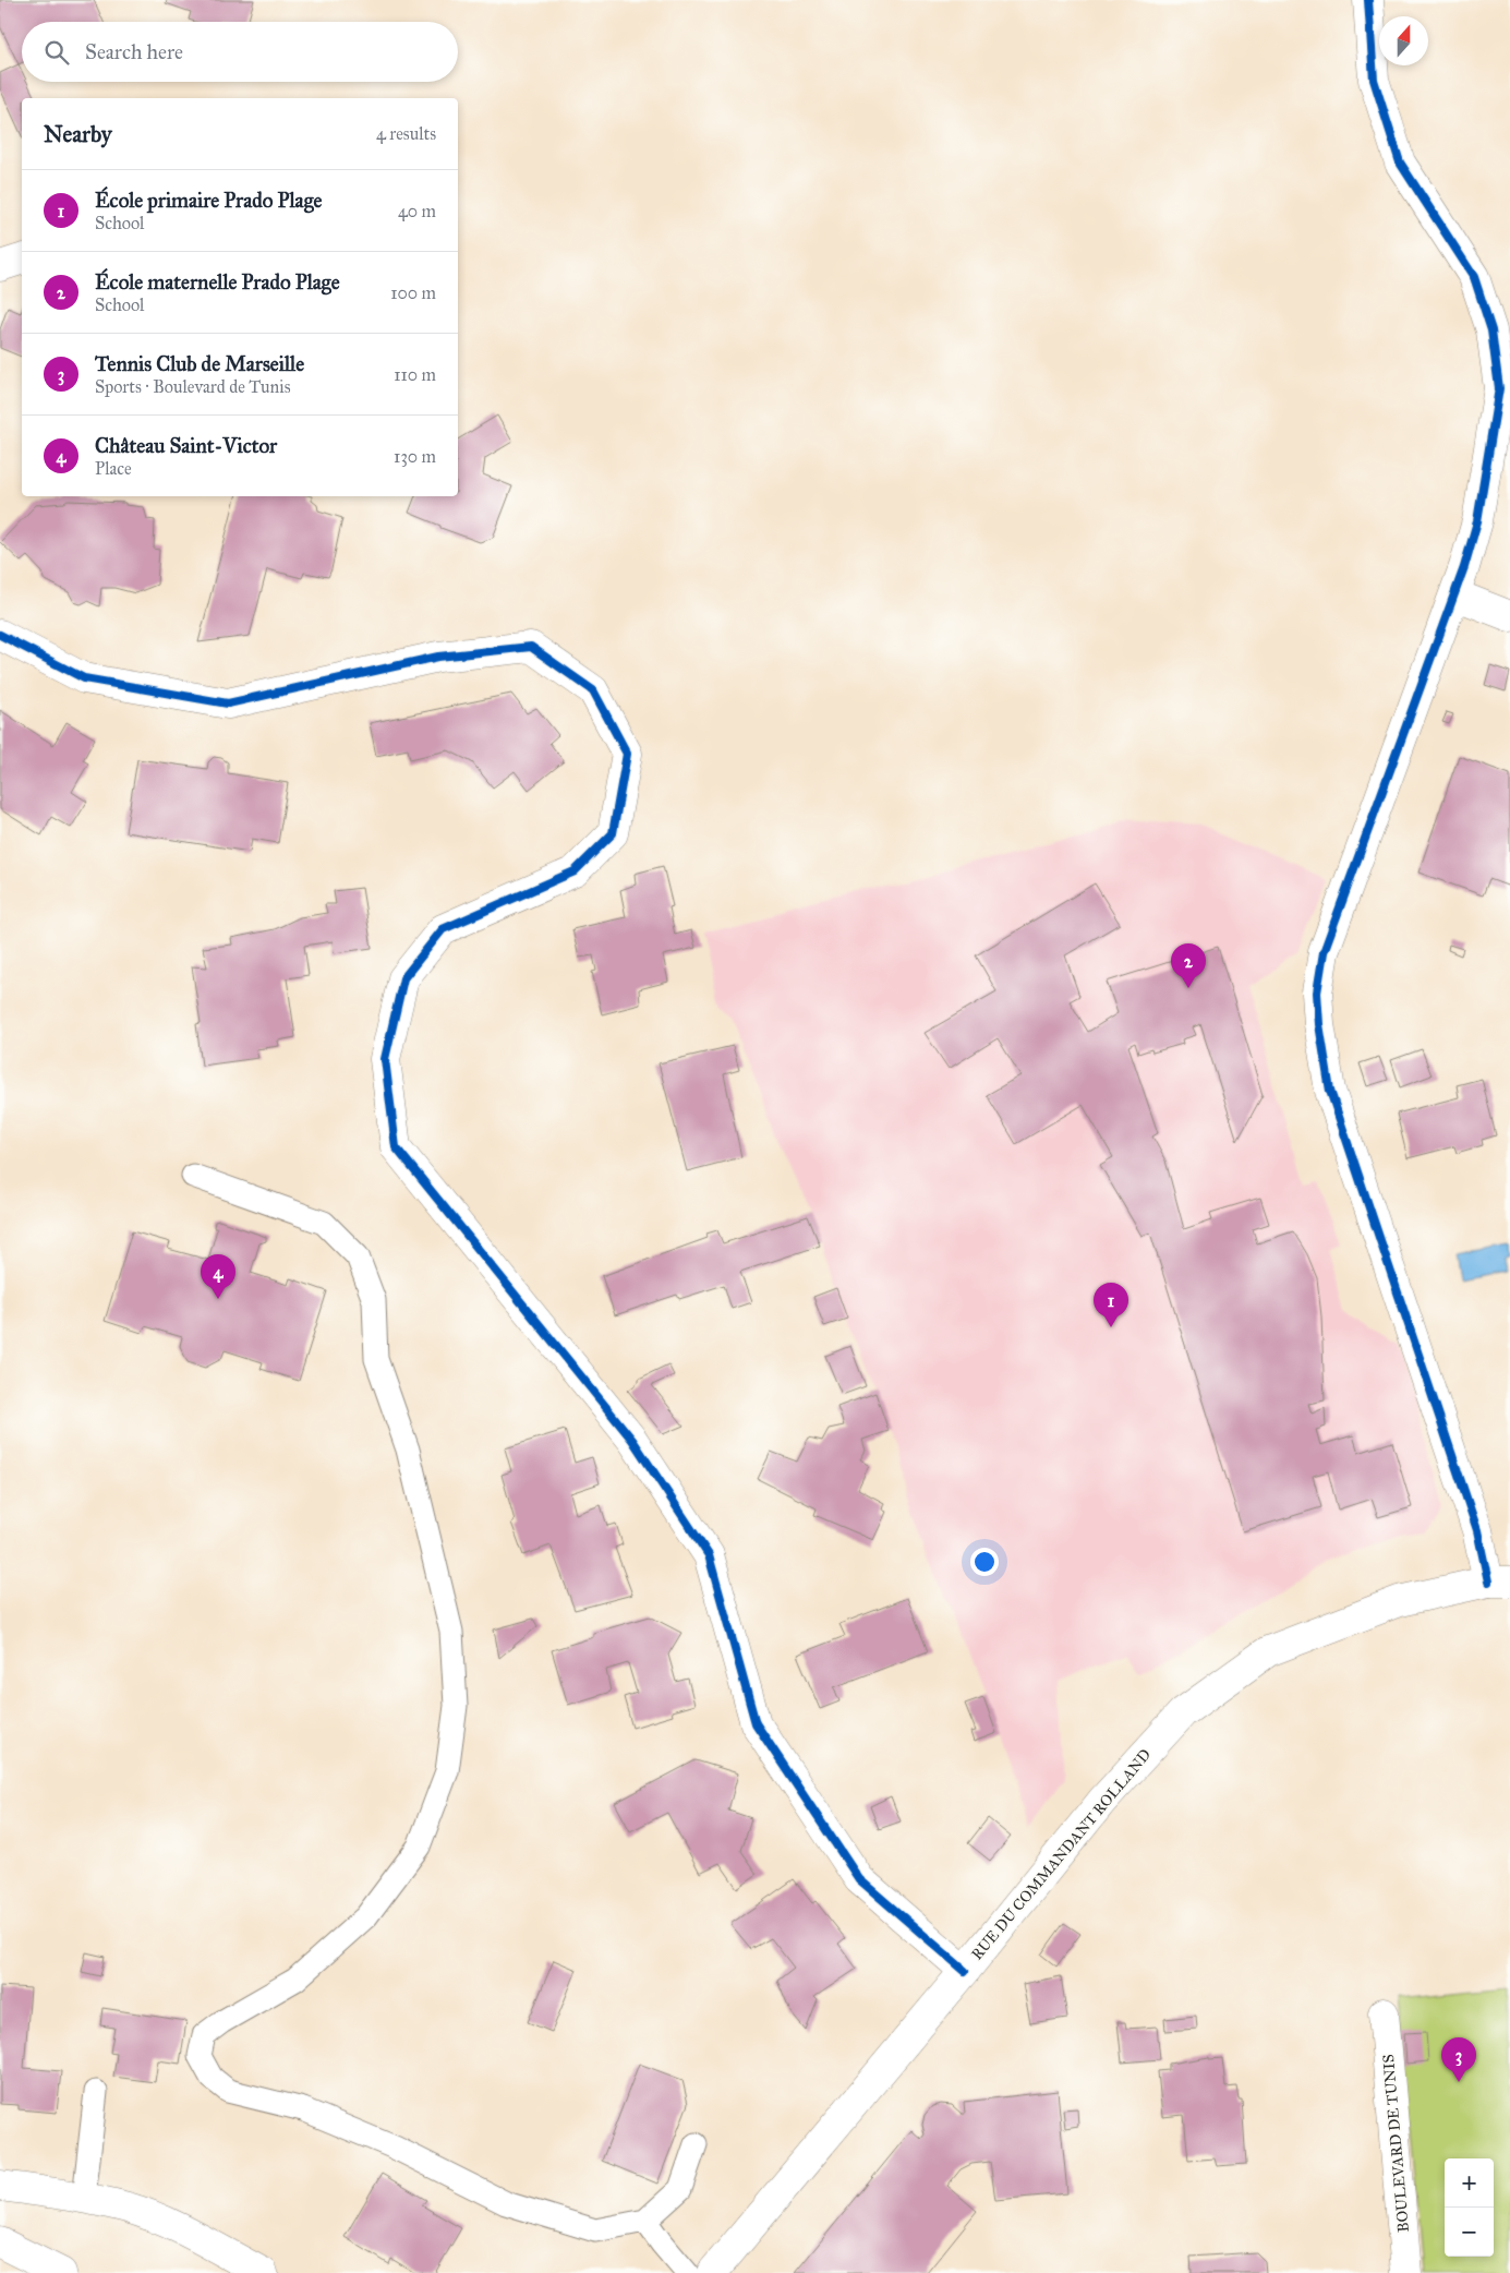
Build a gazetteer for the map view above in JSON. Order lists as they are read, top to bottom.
{
  "streets": {
    "street": ["RUE DU COMMANDANT ROLLAND", "BOULEVARD DE TUNIS"]
  },
  "north": "top",
  "page": {
    "search": "Search here",
    "heading": ["Nearby", "4 results"],
    "list": [
      {
        "mark": "1",
        "name": "École primaire Prado Plage",
        "note": "School",
        "value": "40 m"
      },
      {
        "mark": "2",
        "name": "École maternelle Prado Plage",
        "note": "School",
        "value": "100 m"
      },
      {
        "mark": "3",
        "name": "Tennis Club de Marseille",
        "note": "Sports · Boulevard de Tunis",
        "value": "110 m"
      },
      {
        "mark": "4",
        "name": "Château Saint-Victor",
        "note": "Place",
        "value": "130 m"
      }
    ],
    "pins": [
      "2",
      "4",
      "1",
      "3"
    ],
    "map_buttons": ["+", "−"]
  }
}
